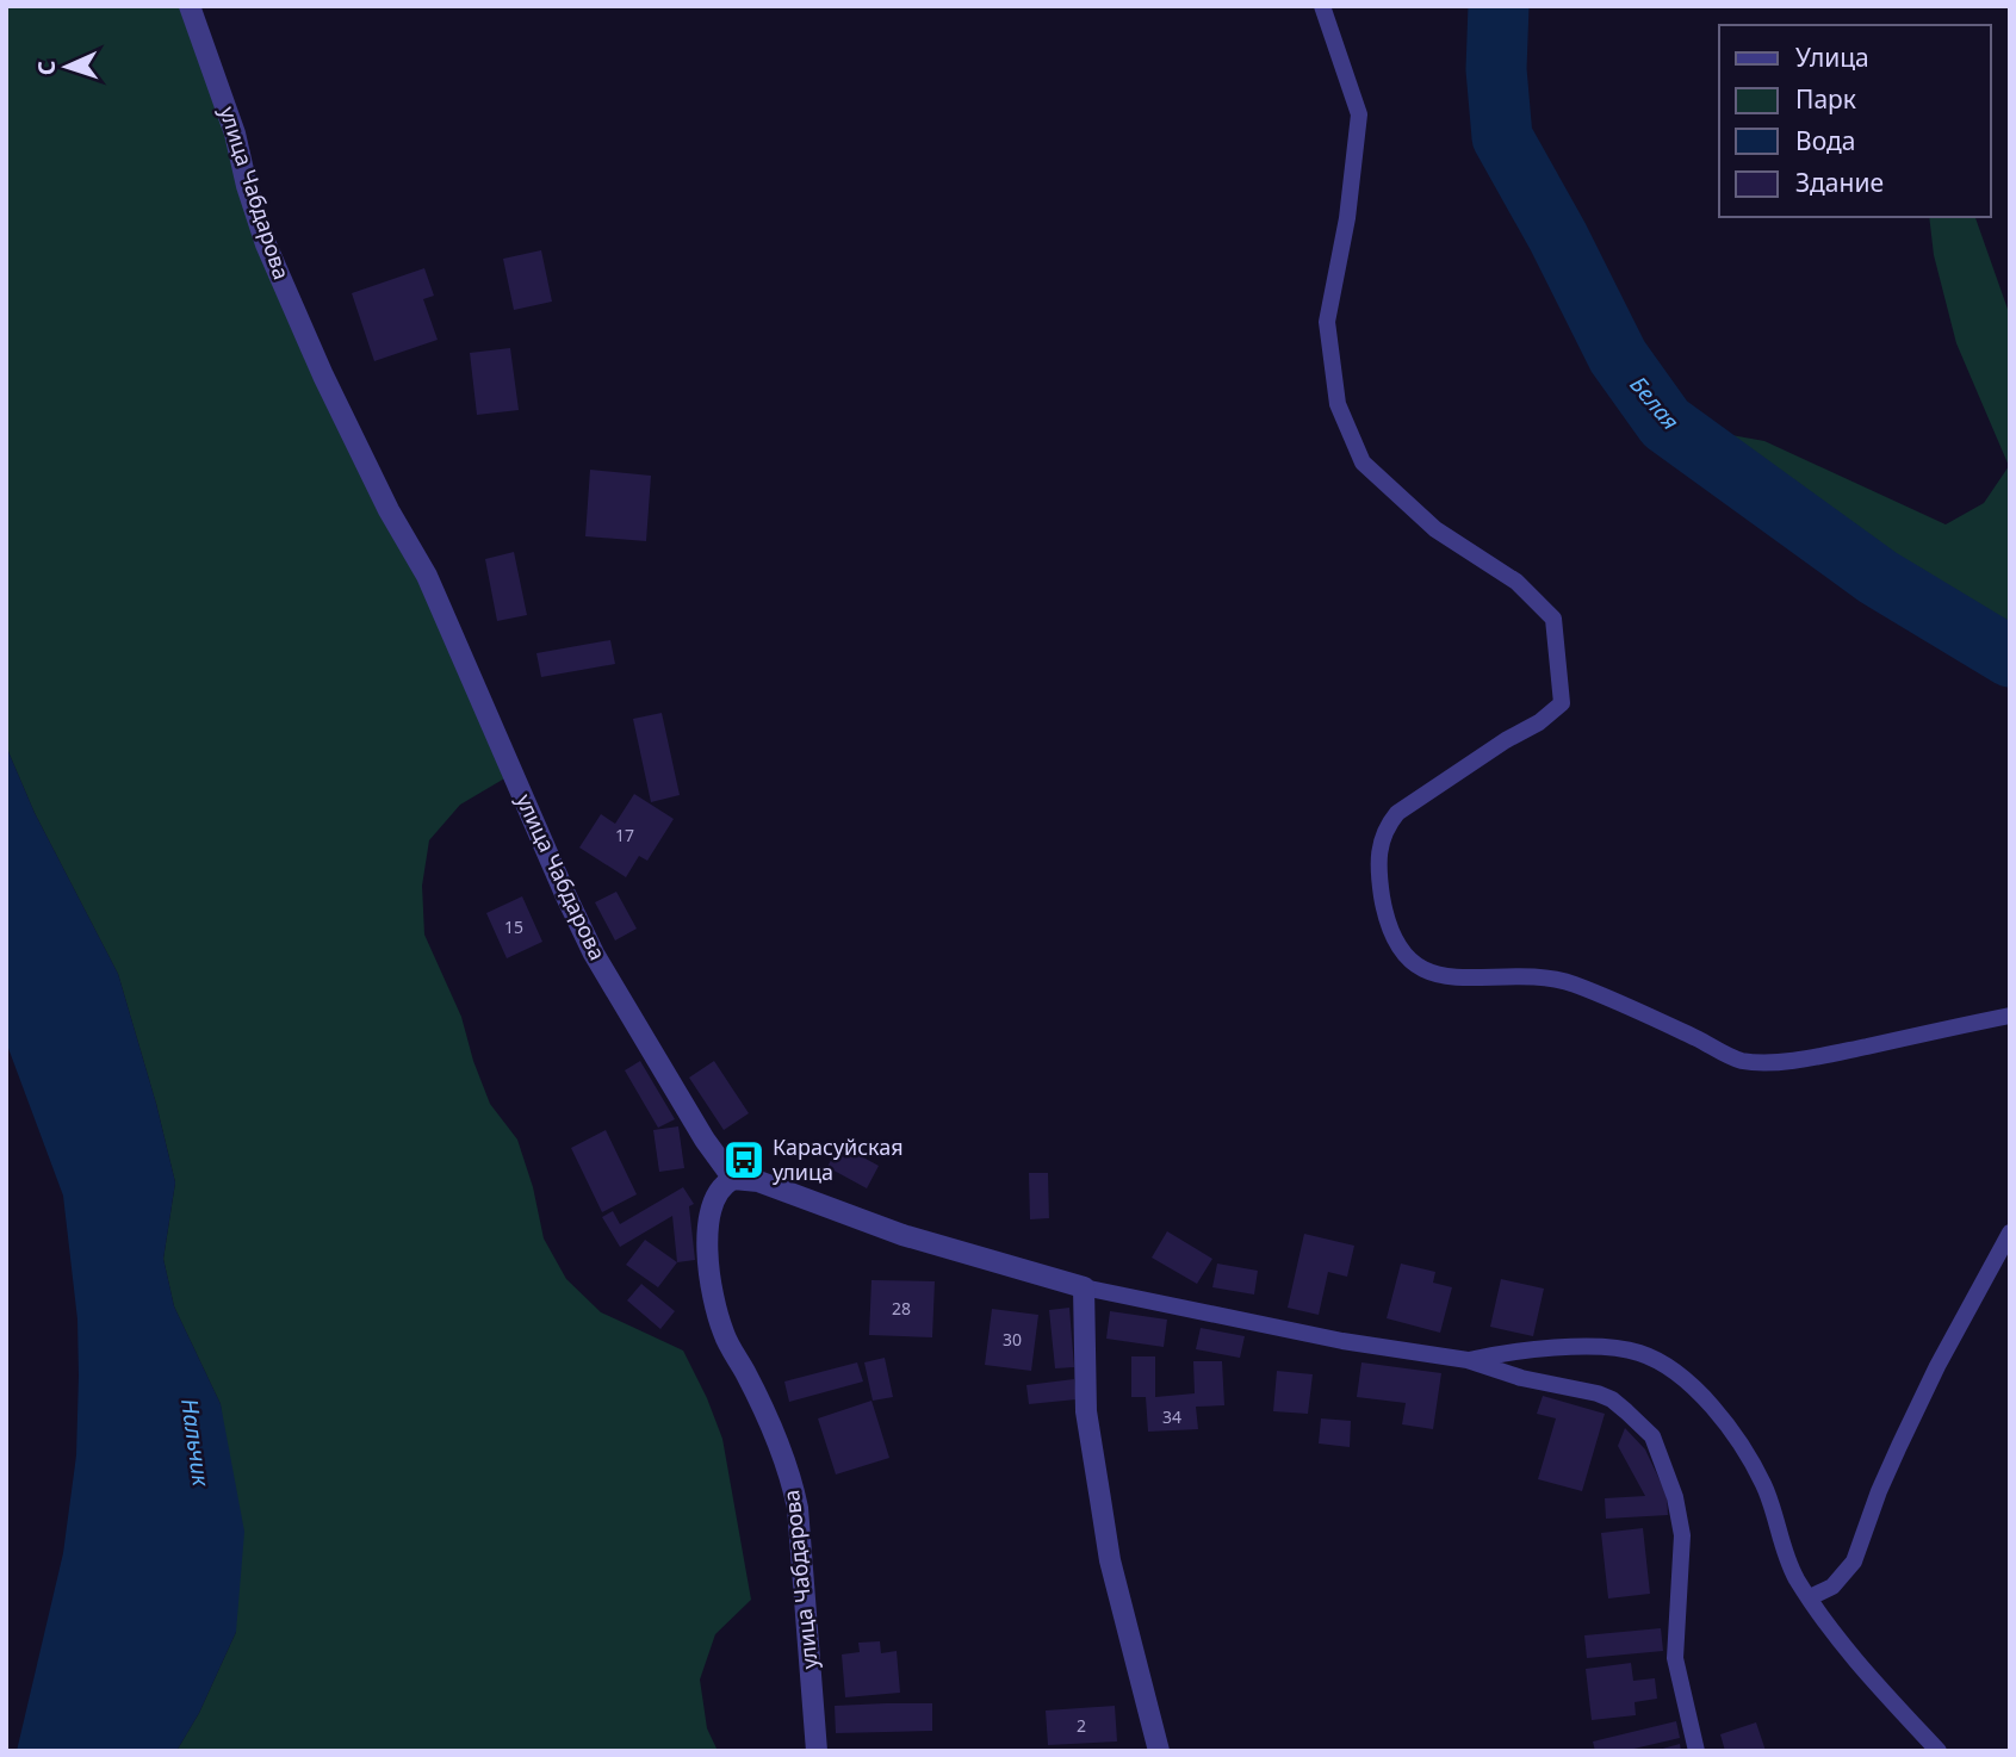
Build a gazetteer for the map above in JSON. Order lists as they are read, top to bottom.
{
  "streets": {
    "street": ["улица Чабдарова"]
  },
  "water": ["Белая", "Нальчик"],
  "places": {
    "bus stop": ["Карасуйская улица"]
  },
  "house_numbers": [
    "17",
    "15",
    "28",
    "30",
    "34",
    "2"
  ],
  "legend": [
    "Улица",
    "Парк",
    "Вода",
    "Здание"
  ],
  "north": "left"
}
